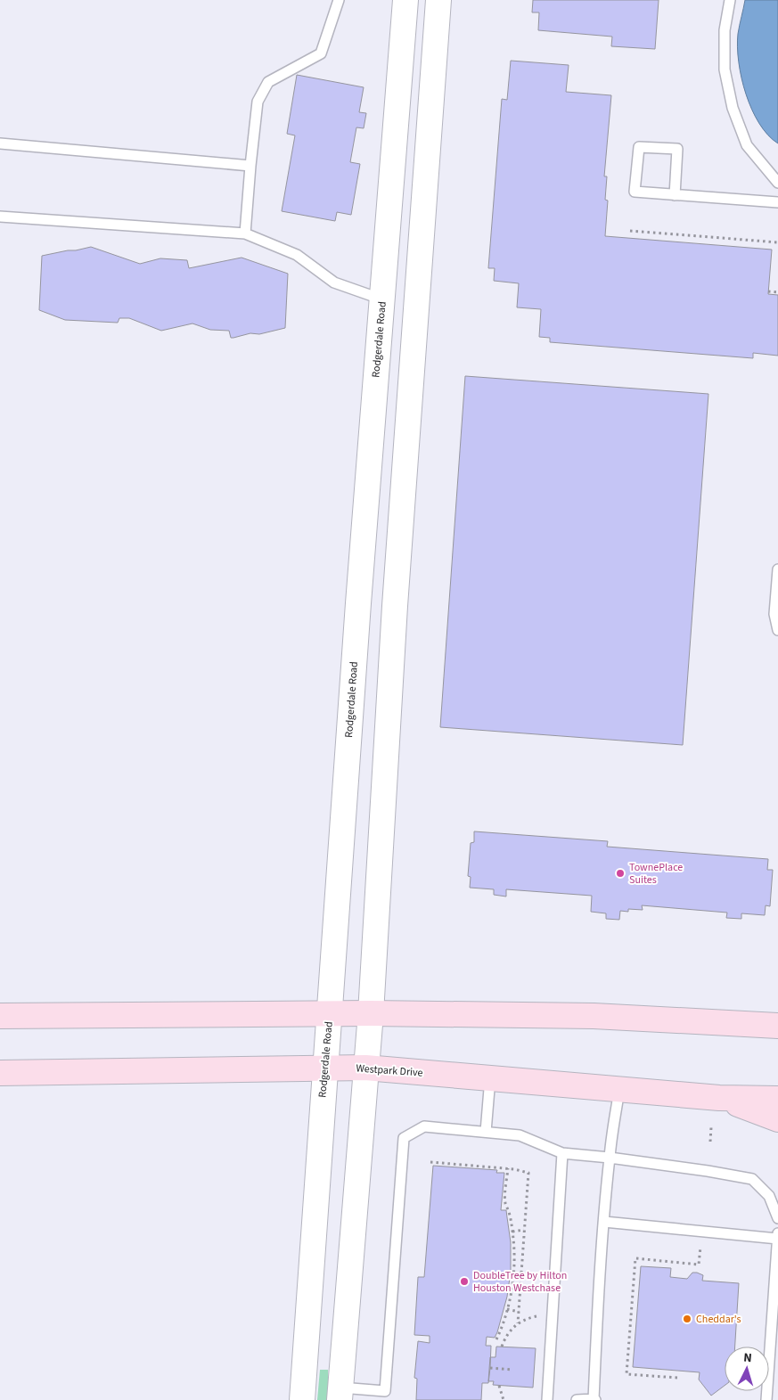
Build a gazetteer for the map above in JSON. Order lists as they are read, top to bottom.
{
  "streets": {
    "main road": ["Westpark Drive"],
    "street": ["Rodgerdale Road"]
  },
  "crossings": [
    ["Rodgerdale Road", "Westpark Drive"]
  ],
  "places": ["TownePlace Suites", "DoubleTree by Hilton Houston Westchase", "Cheddar's"],
  "north": "top"
}
